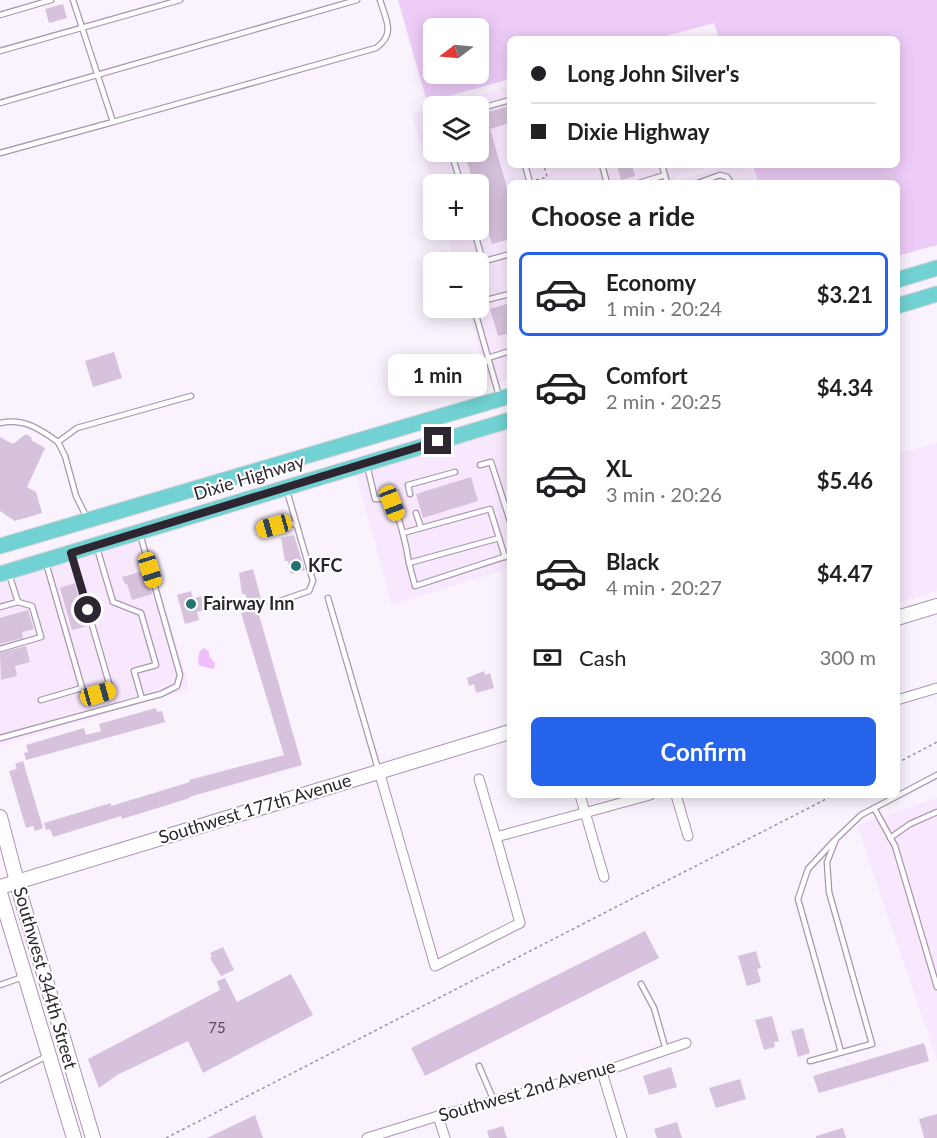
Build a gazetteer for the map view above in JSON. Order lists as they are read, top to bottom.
{
  "streets": {
    "highway": ["Dixie Highway"],
    "main road": ["Southwest 177th Avenue", "Southwest 344th Street"],
    "street": ["Southwest 2nd Avenue"]
  },
  "crossings": [
    ["Southwest 177th Avenue", "Southwest 344th Street"]
  ],
  "places": ["KFC", "Fairway Inn"],
  "house_numbers": ["75"],
  "north": "left",
  "page": {
    "map_buttons": ["+", "−"],
    "banner": ["Long John Silver's", "Dixie Highway"],
    "heading": "Choose a ride",
    "list": [
      {
        "name": "Economy",
        "note": "1 min · 20:24",
        "value": "$3.21"
      },
      {
        "name": "Comfort",
        "note": "2 min · 20:25",
        "value": "$4.34"
      },
      {
        "name": "XL",
        "note": "3 min · 20:26",
        "value": "$5.46"
      },
      {
        "name": "Black",
        "note": "4 min · 20:27",
        "value": "$4.47"
      }
    ],
    "bubble": "1 min",
    "pay": ["Cash", "300 m"],
    "buttons": "Confirm"
  }
}
